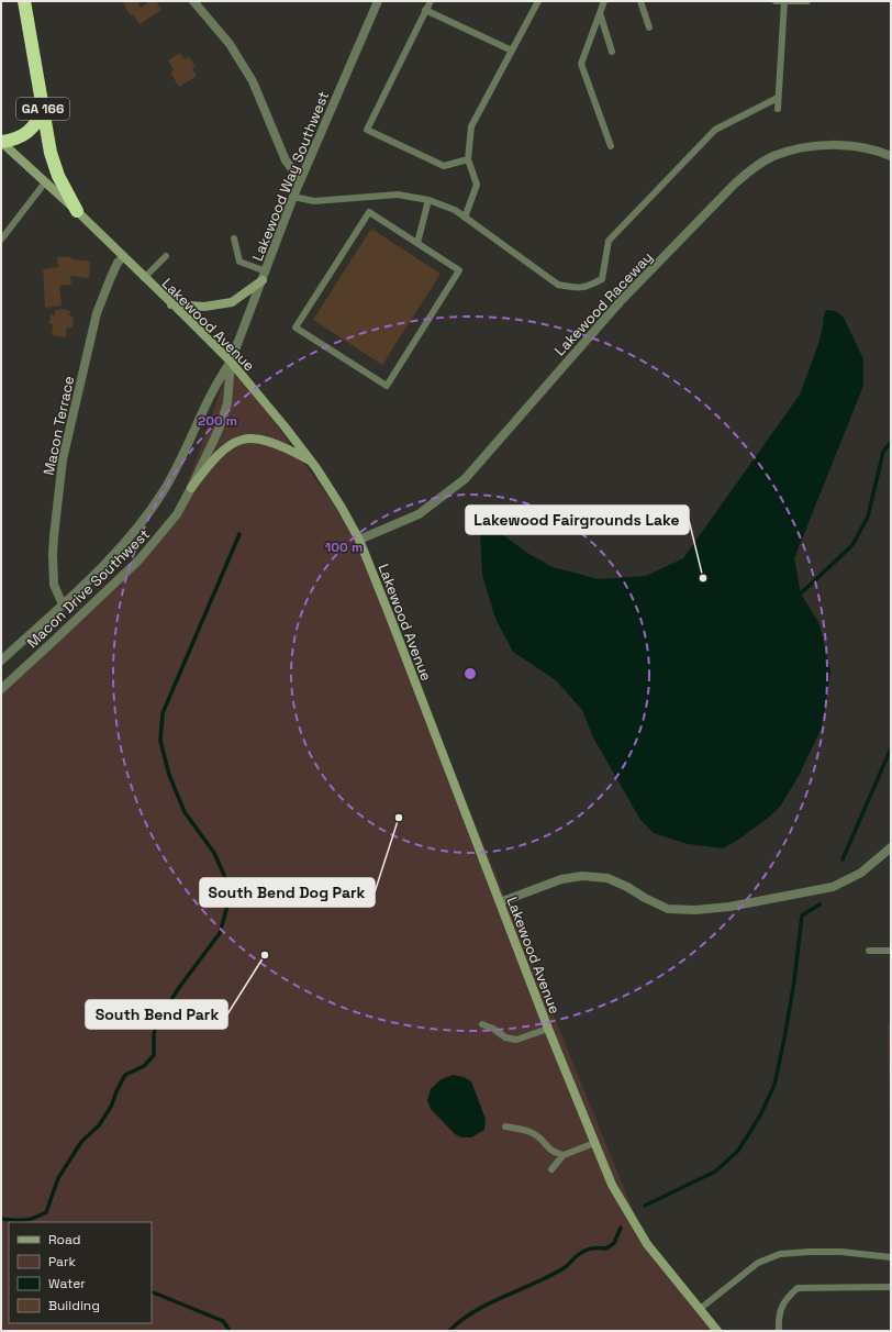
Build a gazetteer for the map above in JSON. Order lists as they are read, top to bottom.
{
  "streets": {
    "highway": ["GA 166"],
    "main road": ["Lakewood Avenue"],
    "street": [
      "Lakewood Way Southwest",
      "Lakewood Raceway",
      "Macon Terrace",
      "Macon Drive Southwest"
    ]
  },
  "crossings": [
    ["GA 166", "Lakewood Avenue"],
    ["Lakewood Way Southwest", "Lakewood Avenue"],
    ["Lakewood Way Southwest", "Macon Drive Southwest"],
    ["Lakewood Raceway", "Lakewood Avenue"],
    ["Lakewood Avenue", "Macon Terrace"],
    ["Lakewood Avenue", "Macon Drive Southwest"],
    ["Macon Terrace", "Macon Drive Southwest"]
  ],
  "places": ["Lakewood Fairgrounds Lake", "South Bend Dog Park", "South Bend Park"],
  "legend": [
    "Road",
    "Park",
    "Water",
    "Building"
  ],
  "rings": ["200 m", "100 m"]
}
